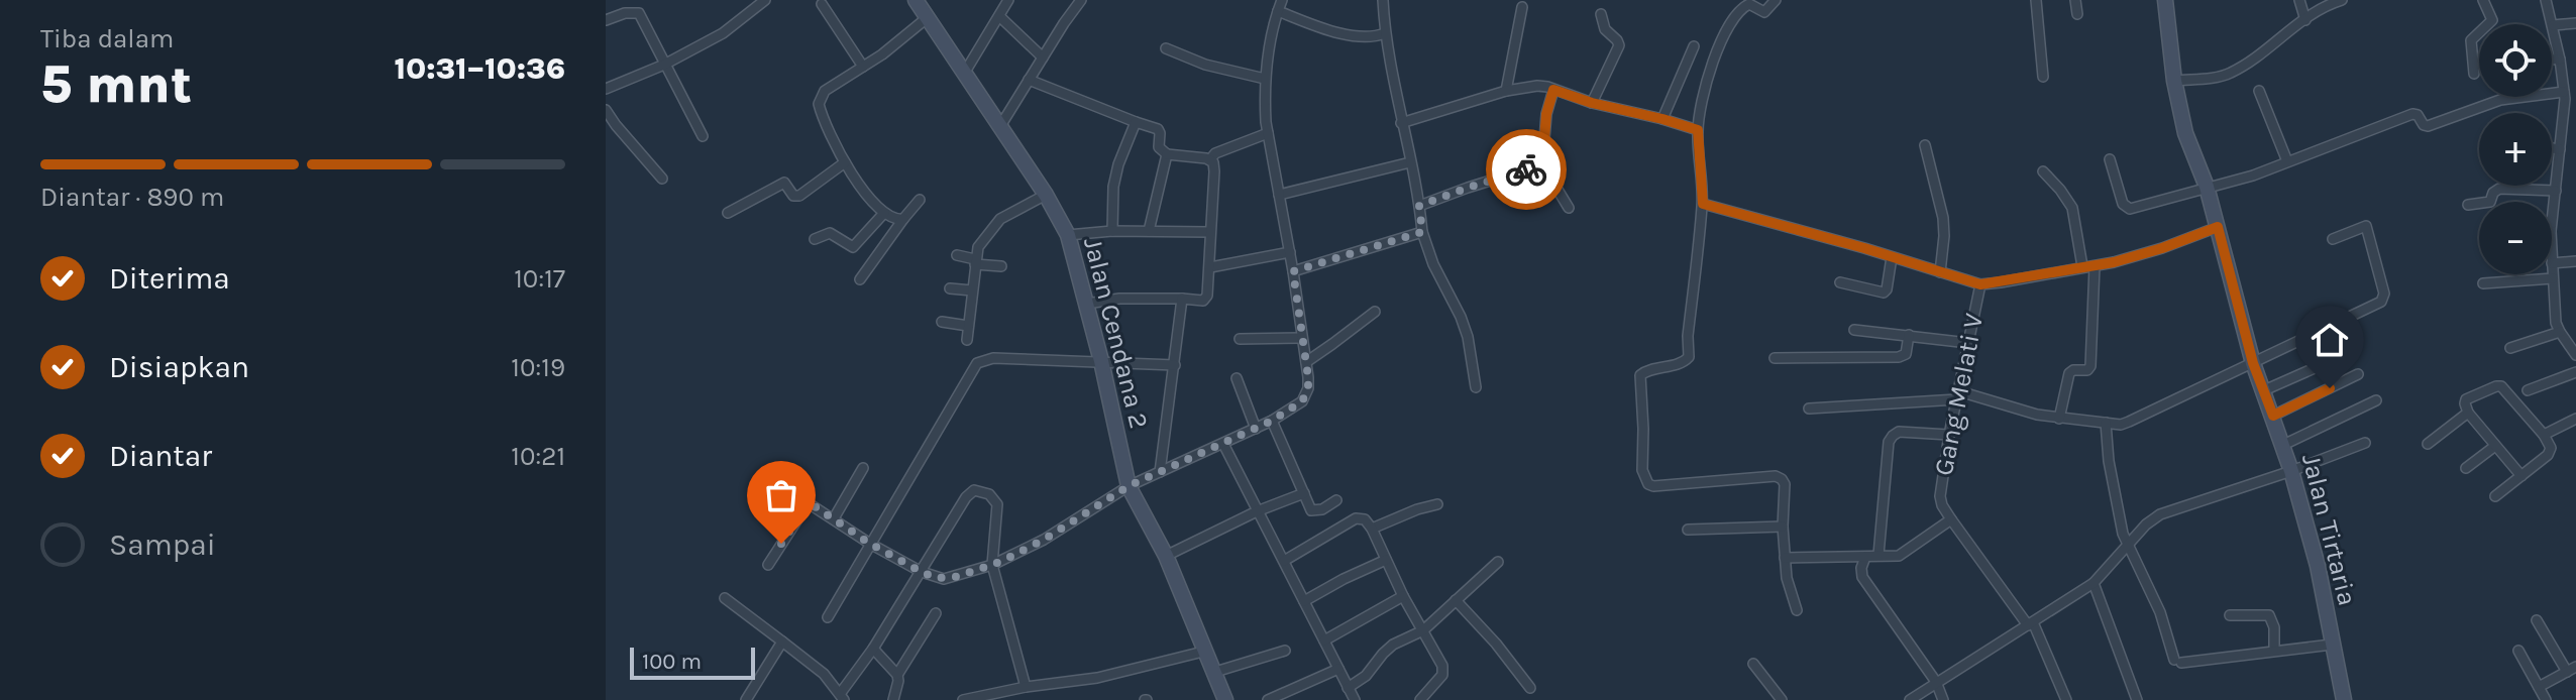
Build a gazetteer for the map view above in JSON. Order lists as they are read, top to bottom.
{
  "streets": {
    "street": ["Jalan Cendana 2", "Gang Melati V", "Jalan Tirtaria"]
  },
  "crossings": [
    ["Gang Melati V", "Jalan Tirtaria"]
  ],
  "scale_bar": "100 m",
  "page": {
    "heading": ["5 mnt", "Tiba dalam", "10:31–10:36"],
    "map_buttons": ["+", "−"],
    "bar": "Diantar · 890 m",
    "list": [
      ["Diterima", "10:17"],
      ["Disiapkan", "10:19"],
      ["Diantar", "10:21"],
      "Sampai"
    ],
    "scale": "100 m"
  }
}
